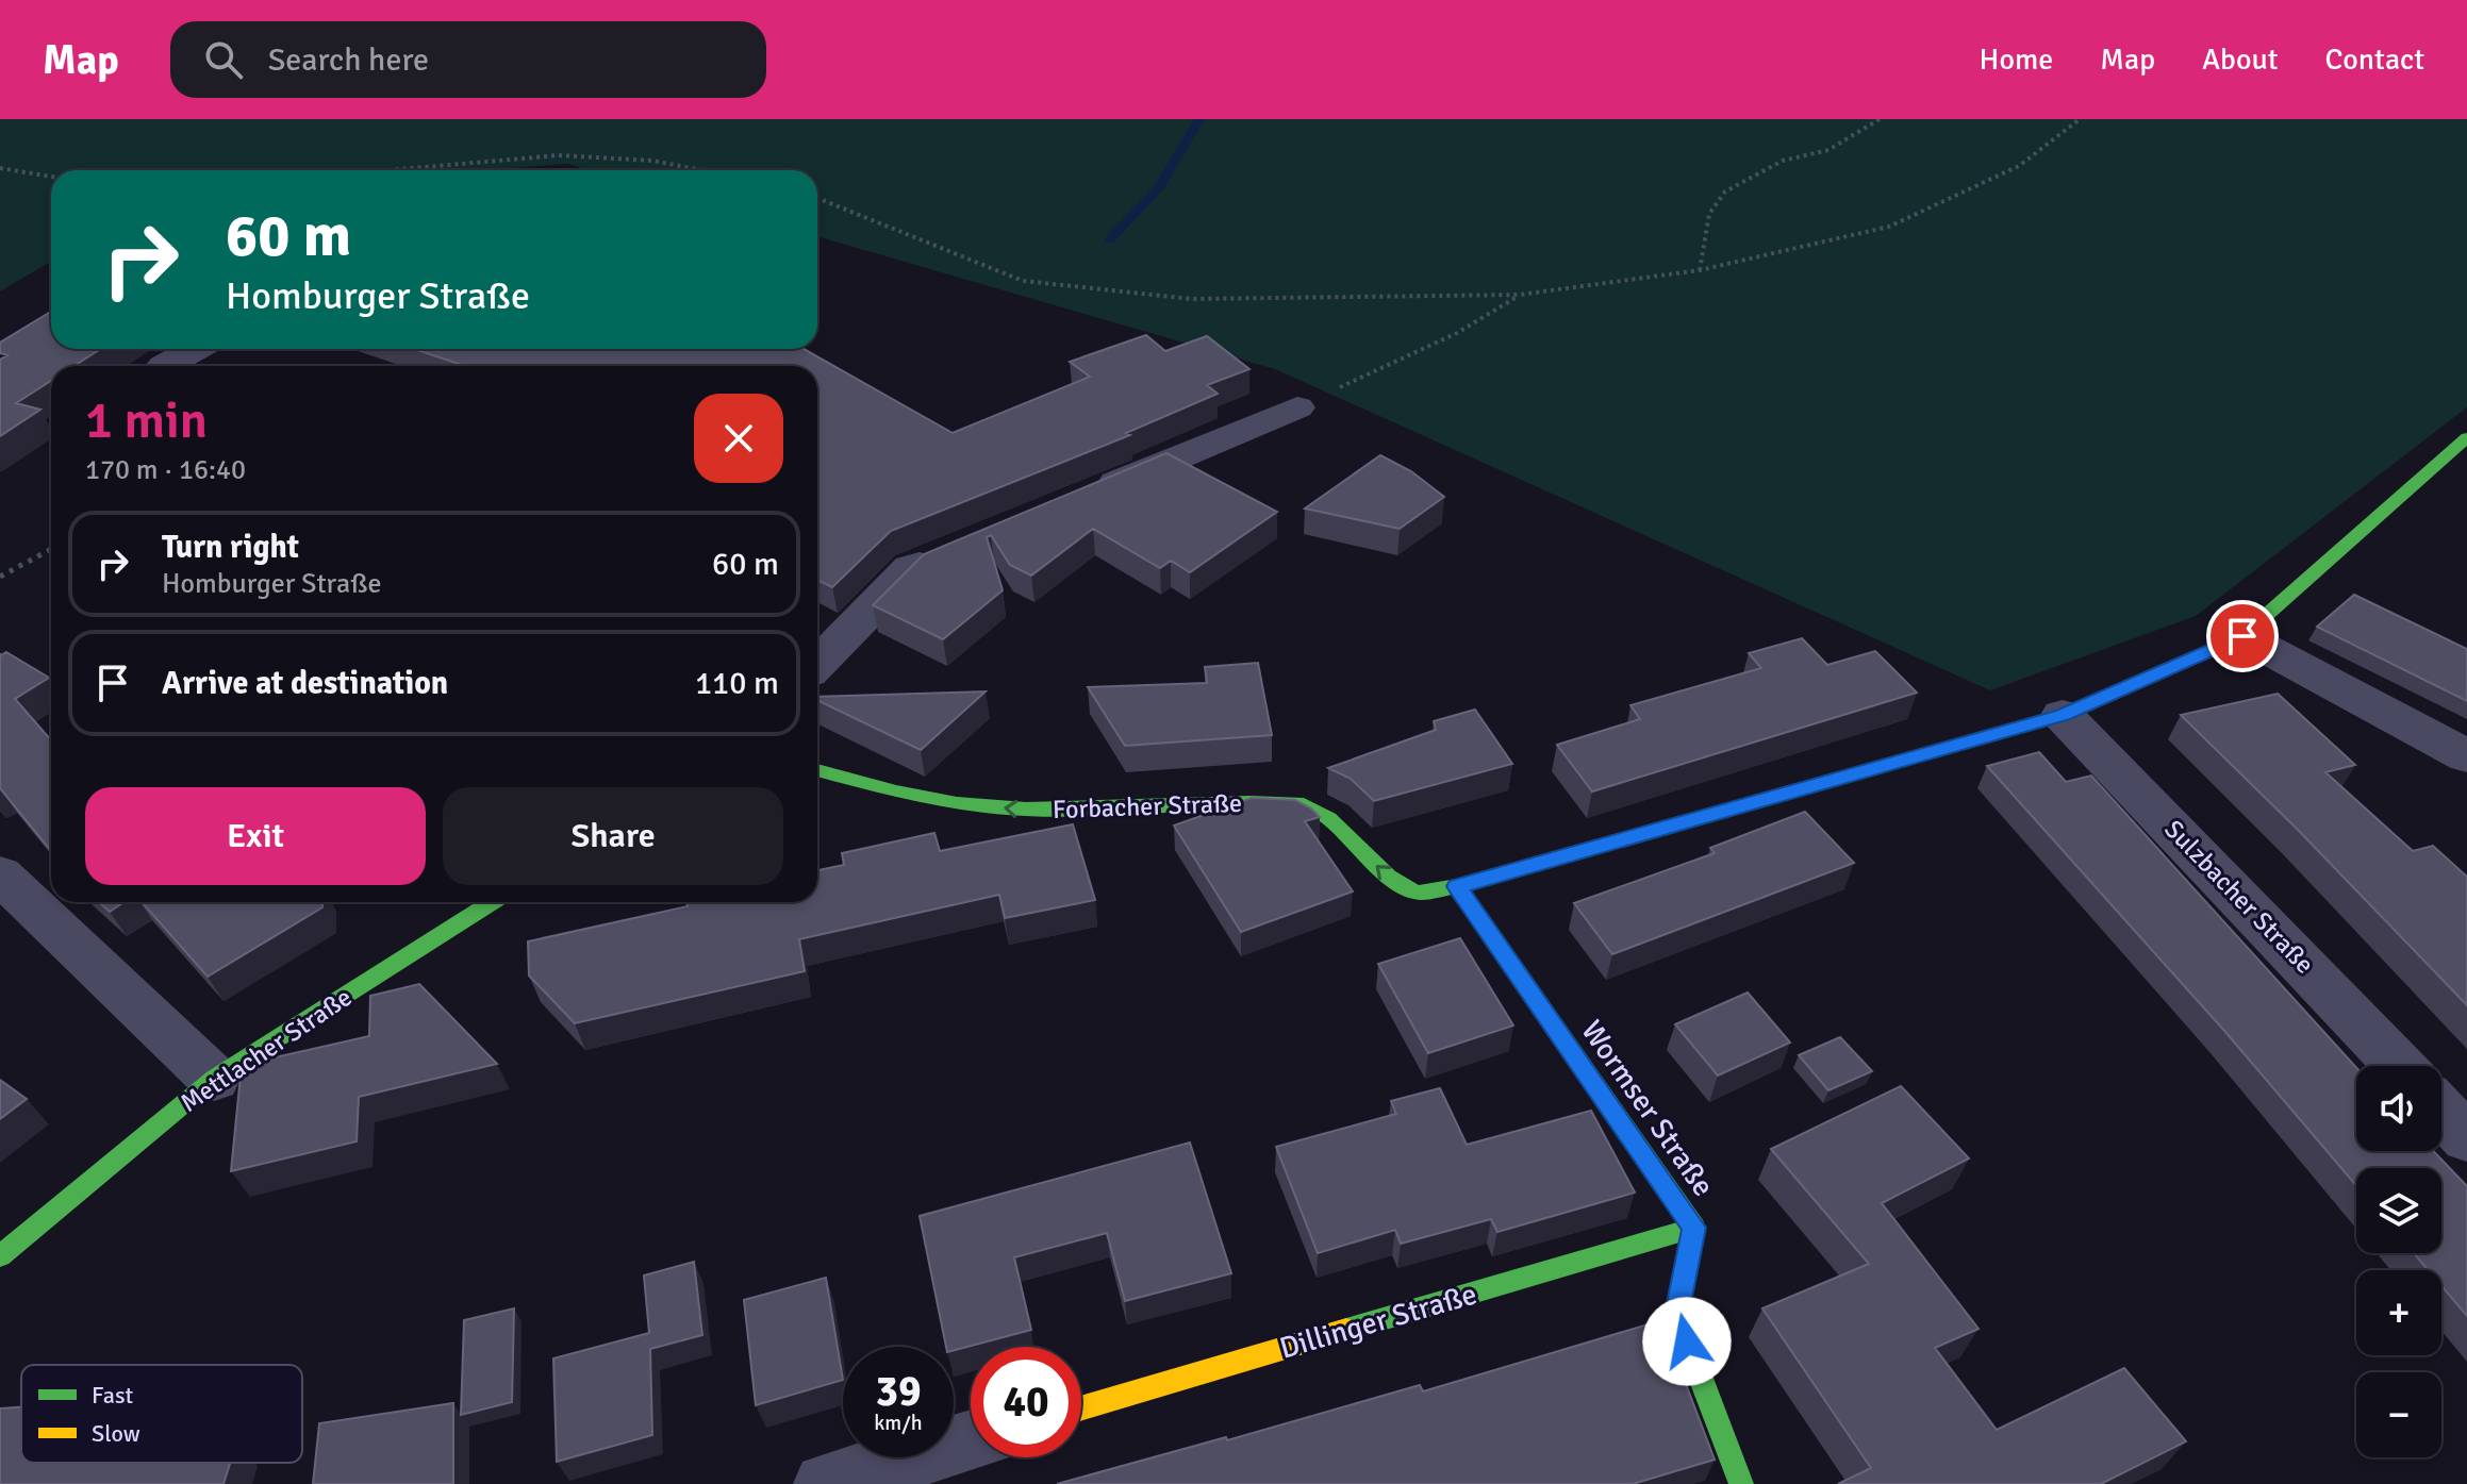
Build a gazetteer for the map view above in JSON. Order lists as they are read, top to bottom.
{
  "streets": {
    "street": [
      "Forbacher Straße",
      "Sulzbacher Straße",
      "Mettlacher Straße",
      "Wormser Straße",
      "Dillinger Straße"
    ]
  },
  "crossings": [
    ["Forbacher Straße", "Sulzbacher Straße"],
    ["Forbacher Straße", "Wormser Straße"],
    ["Wormser Straße", "Dillinger Straße"]
  ],
  "one_way": ["Forbacher Straße"],
  "legend": ["Fast", "Slow"],
  "page": {
    "header": "Map",
    "search": "Search here",
    "nav": [
      "Home",
      "Map",
      "About",
      "Contact"
    ],
    "turn": ["60 m", "Homburger Straße"],
    "heading": ["1 min", "170 m · 16:40"],
    "list": [
      {
        "name": "Turn right",
        "note": "Homburger Straße",
        "value": "60 m"
      },
      {
        "name": "Arrive at destination",
        "value": "110 m"
      }
    ],
    "buttons": ["Exit", "Share"],
    "map_buttons": ["+", "−"],
    "speed": "39 km/h",
    "limit": "40"
  }
}
